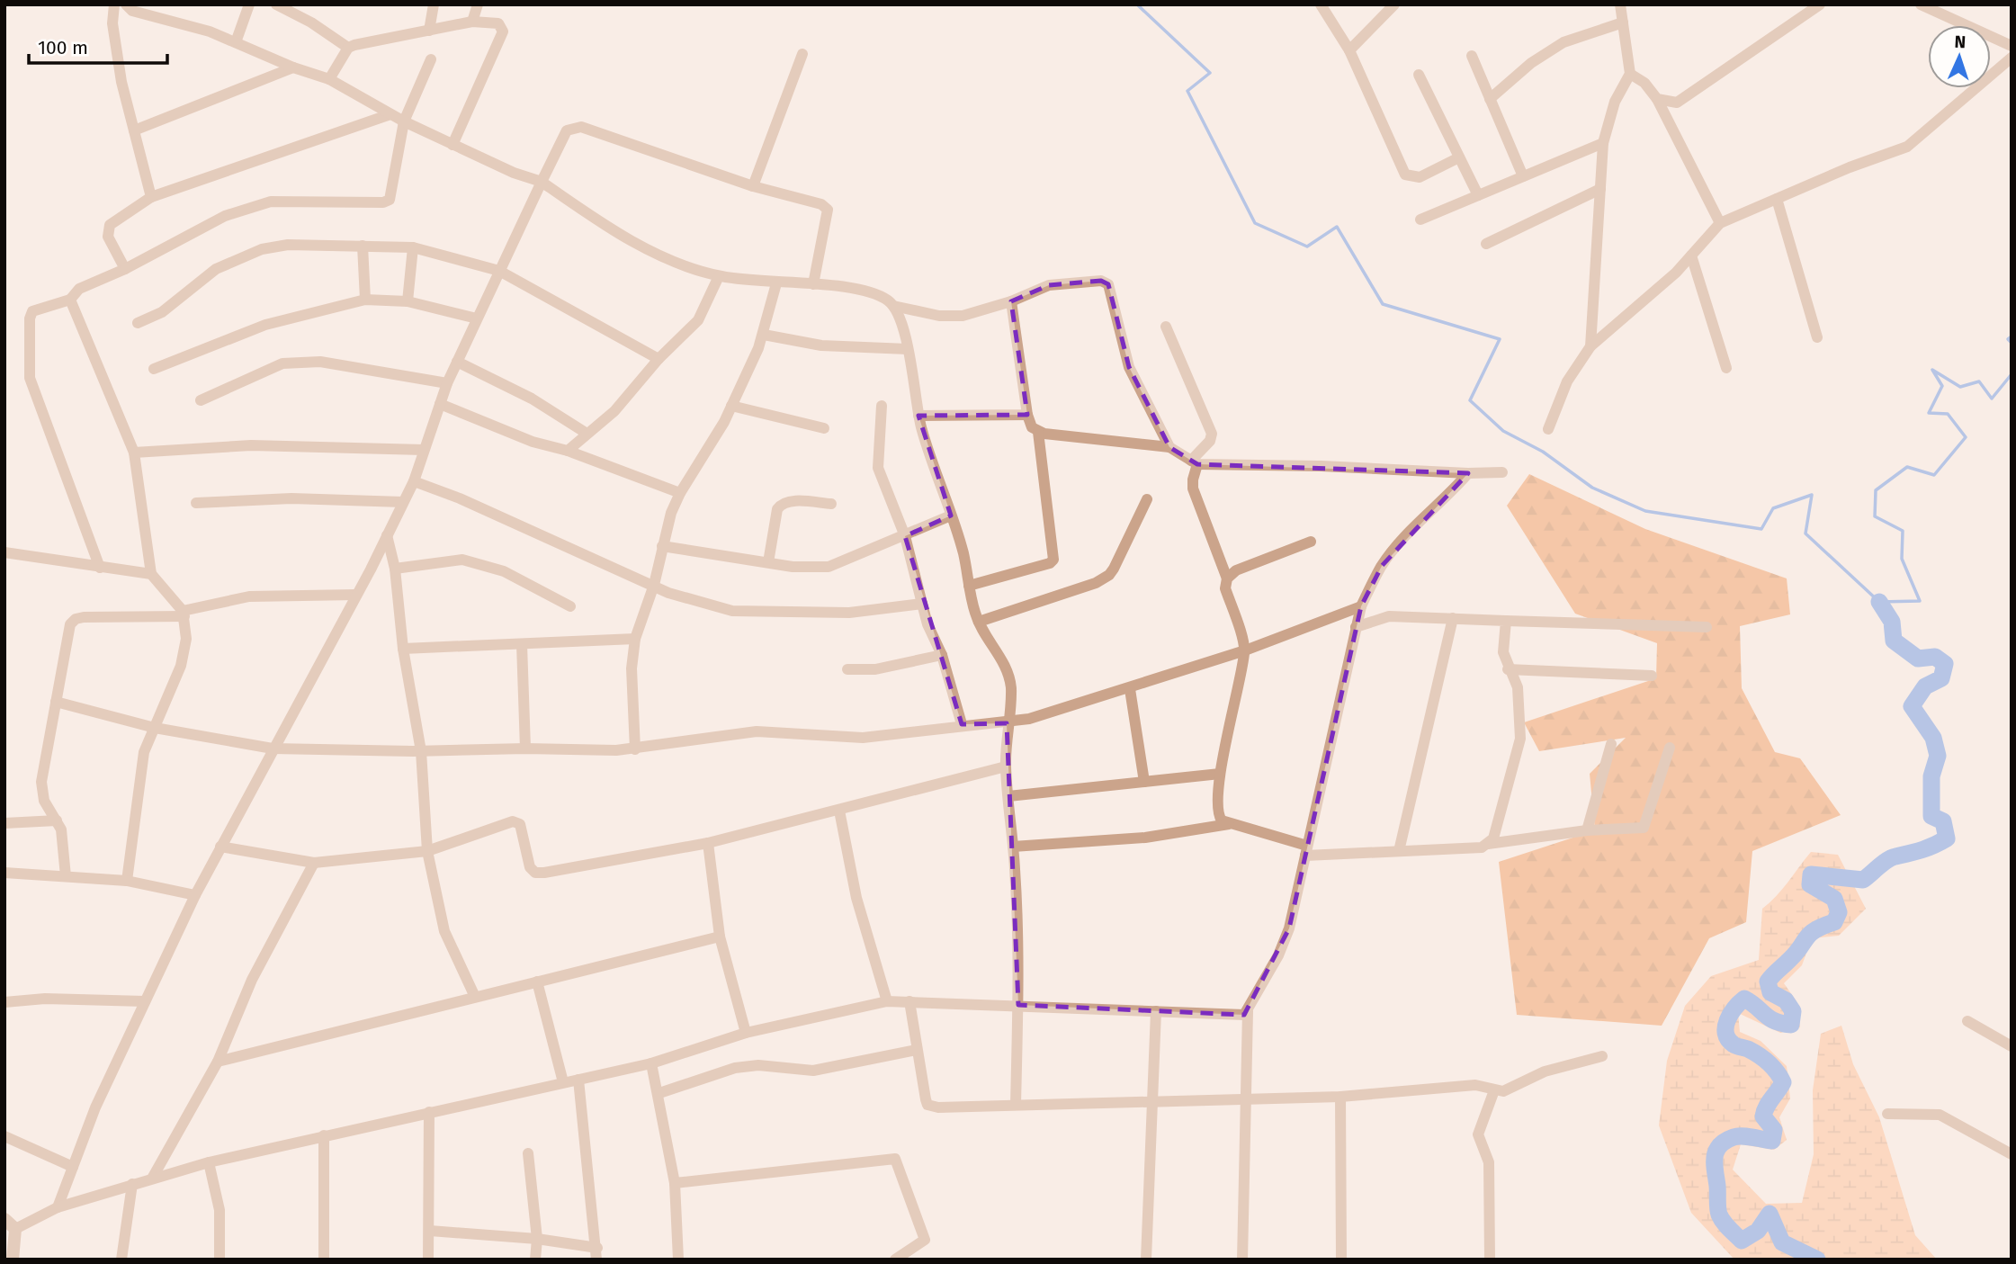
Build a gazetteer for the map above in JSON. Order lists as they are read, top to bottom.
{
  "scale_bar": "100 m",
  "north": "top"
}
